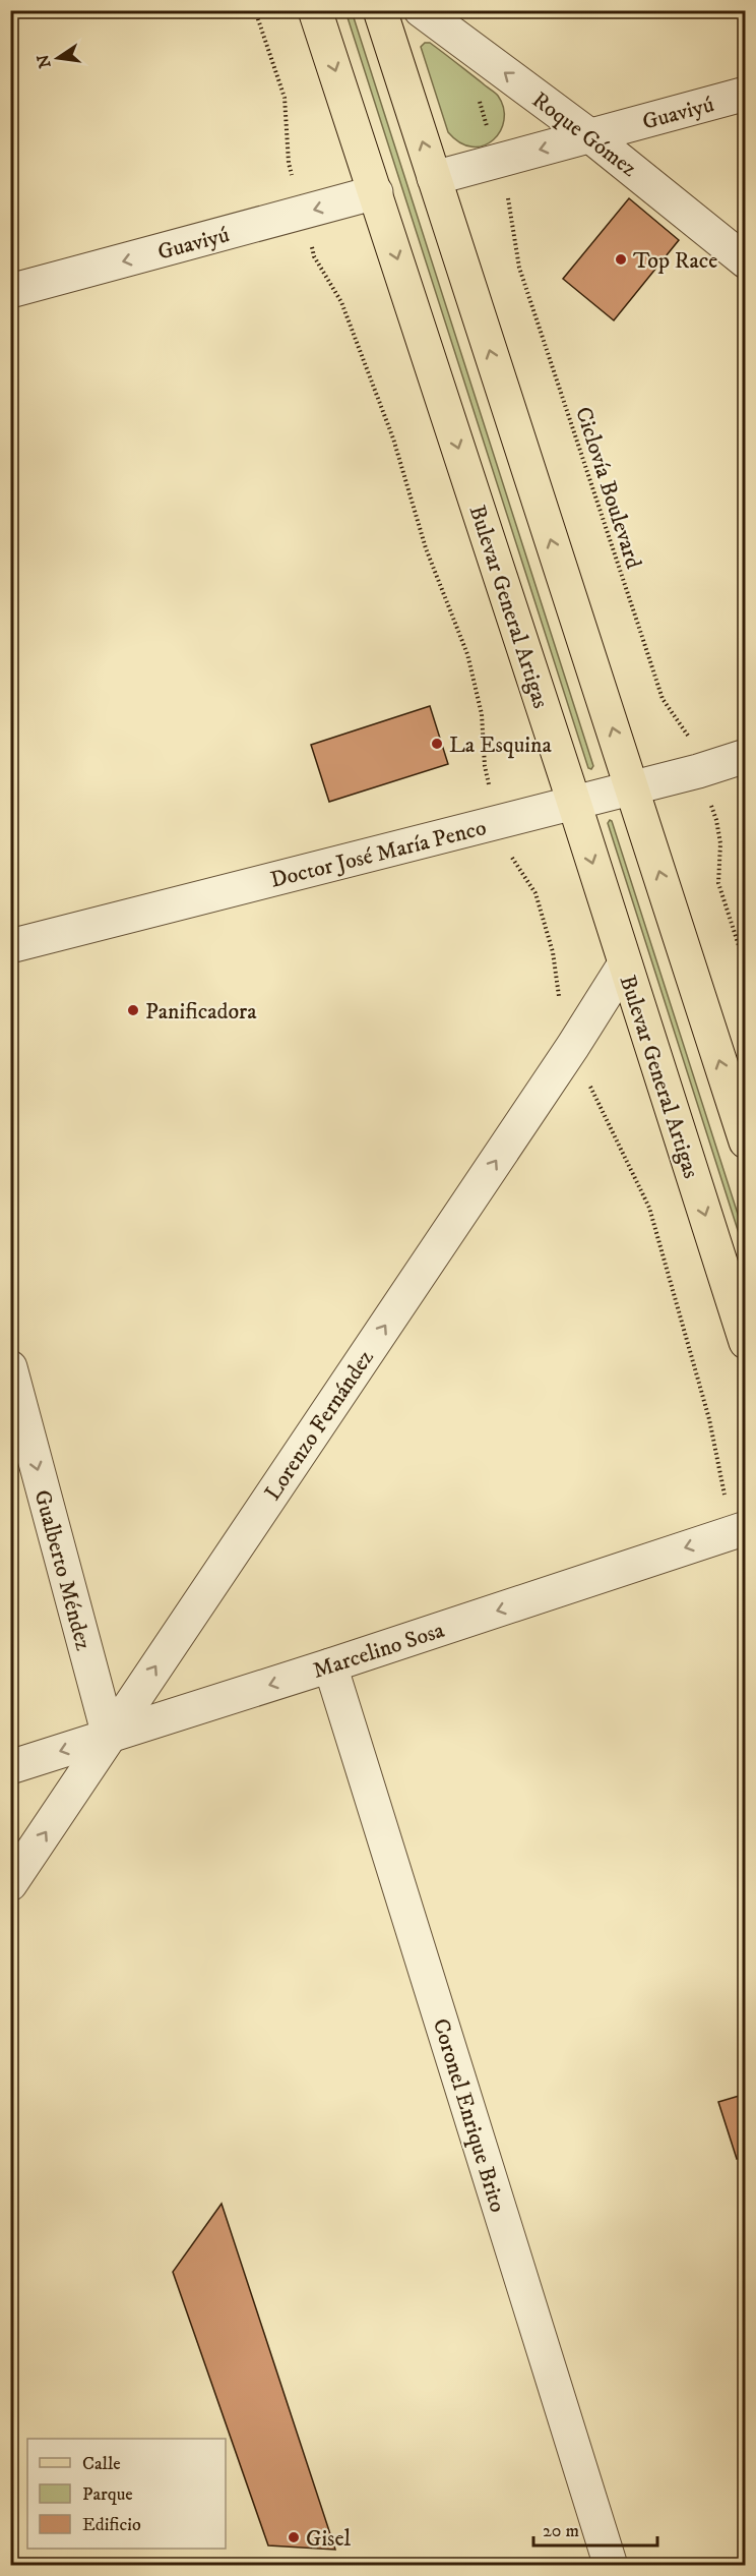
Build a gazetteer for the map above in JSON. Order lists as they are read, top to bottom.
{
  "streets": {
    "main road": ["Bulevar General Artigas"],
    "street": [
      "Guaviyú",
      "Roque Gómez",
      "Doctor José María Penco",
      "Lorenzo Fernández",
      "Gualberto Méndez",
      "Marcelino Sosa",
      "Coronel Enrique Brito"
    ],
    "path": ["Ciclovía Boulevard"]
  },
  "crossings": [
    ["Guaviyú", "Roque Gómez"],
    ["Guaviyú", "Ciclovía Boulevard"],
    ["Guaviyú", "Bulevar General Artigas"],
    ["Ciclovía Boulevard", "Doctor José María Penco"],
    ["Bulevar General Artigas", "Doctor José María Penco"],
    ["Bulevar General Artigas", "Lorenzo Fernández"],
    ["Lorenzo Fernández", "Gualberto Méndez"],
    ["Lorenzo Fernández", "Marcelino Sosa"],
    ["Gualberto Méndez", "Marcelino Sosa"],
    ["Marcelino Sosa", "Coronel Enrique Brito"]
  ],
  "one_way": [
    "Guaviyú",
    "Roque Gómez",
    "Lorenzo Fernández",
    "Gualberto Méndez",
    "Marcelino Sosa"
  ],
  "places": [
    "Top Race",
    "La Esquina",
    "Panificadora",
    "Gisel"
  ],
  "legend": ["Calle", "Parque", "Edificio"],
  "scale_bar": "20 m",
  "north": "left"
}
